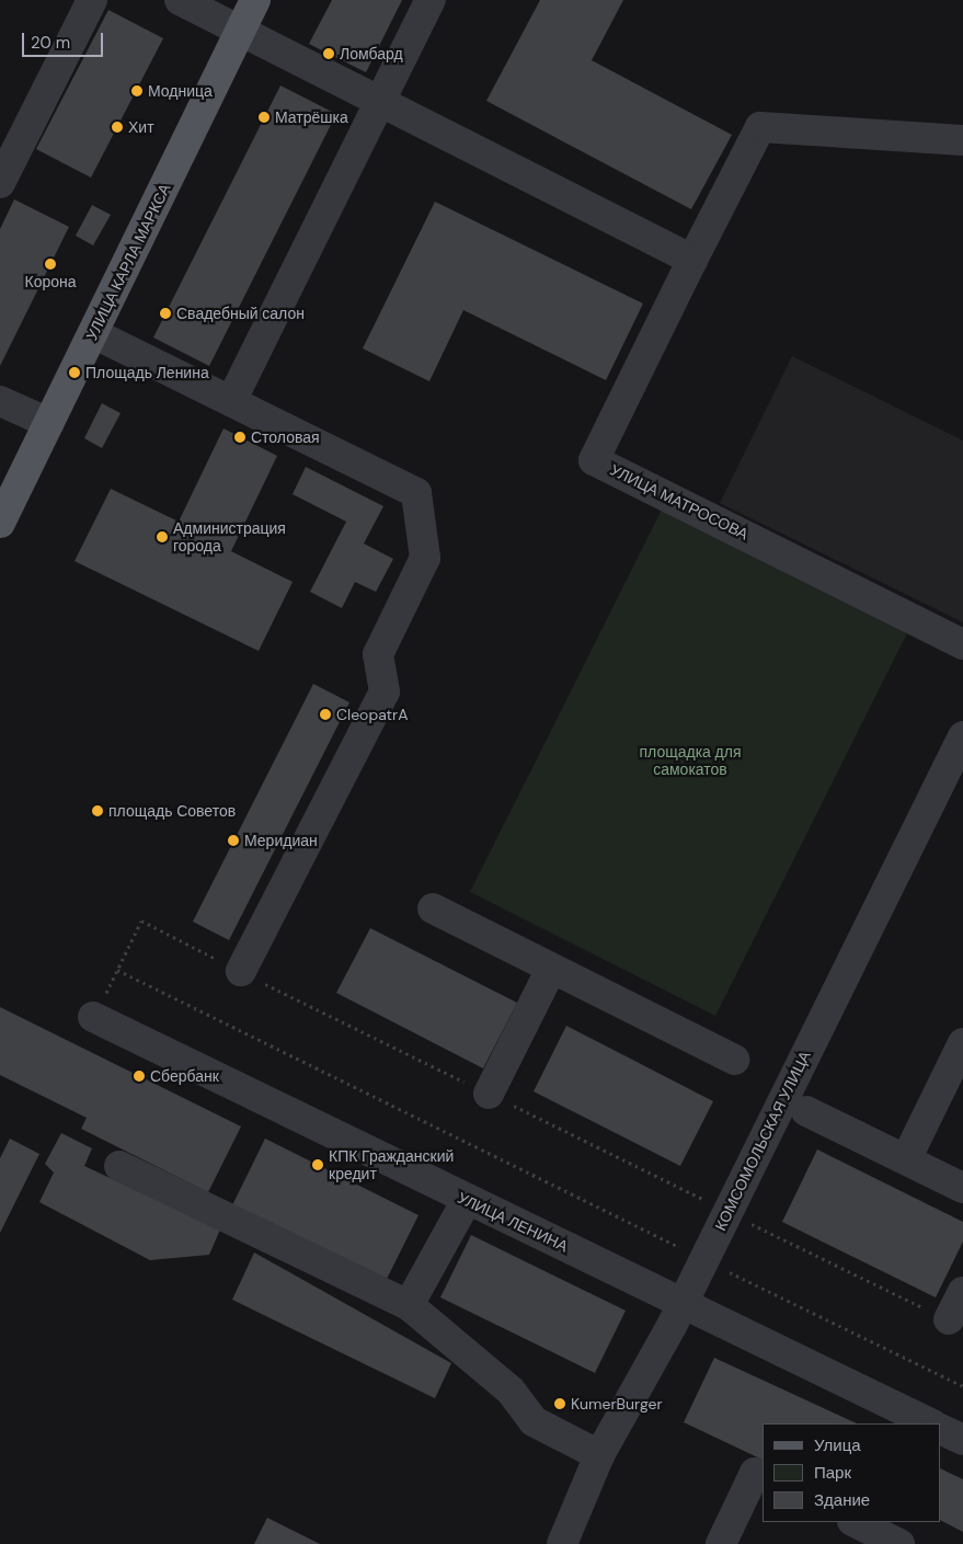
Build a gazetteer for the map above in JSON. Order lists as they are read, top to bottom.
{
  "streets": {
    "main road": ["УЛИЦА КАРЛА МАРКСА"],
    "street": ["УЛИЦА МАТРОСОВА", "КОМСОМОЛЬСКАЯ УЛИЦА", "УЛИЦА ЛЕНИНА"]
  },
  "crossings": [
    ["КОМСОМОЛЬСКАЯ УЛИЦА", "УЛИЦА ЛЕНИНА"]
  ],
  "parks": ["площадка для самокатов"],
  "places": [
    "Ломбард",
    "Модница",
    "Матрёшка",
    "Хит",
    "Корона",
    "Свадебный салон",
    "Площадь Ленина",
    "Столовая",
    "Администрация города",
    "CleopatrA",
    "площадь Советов",
    "Меридиан",
    "Сбербанк",
    "КПК Гражданский кредит",
    "KumerBurger"
  ],
  "legend": ["Улица", "Парк", "Здание"],
  "scale_bar": "20 m"
}
